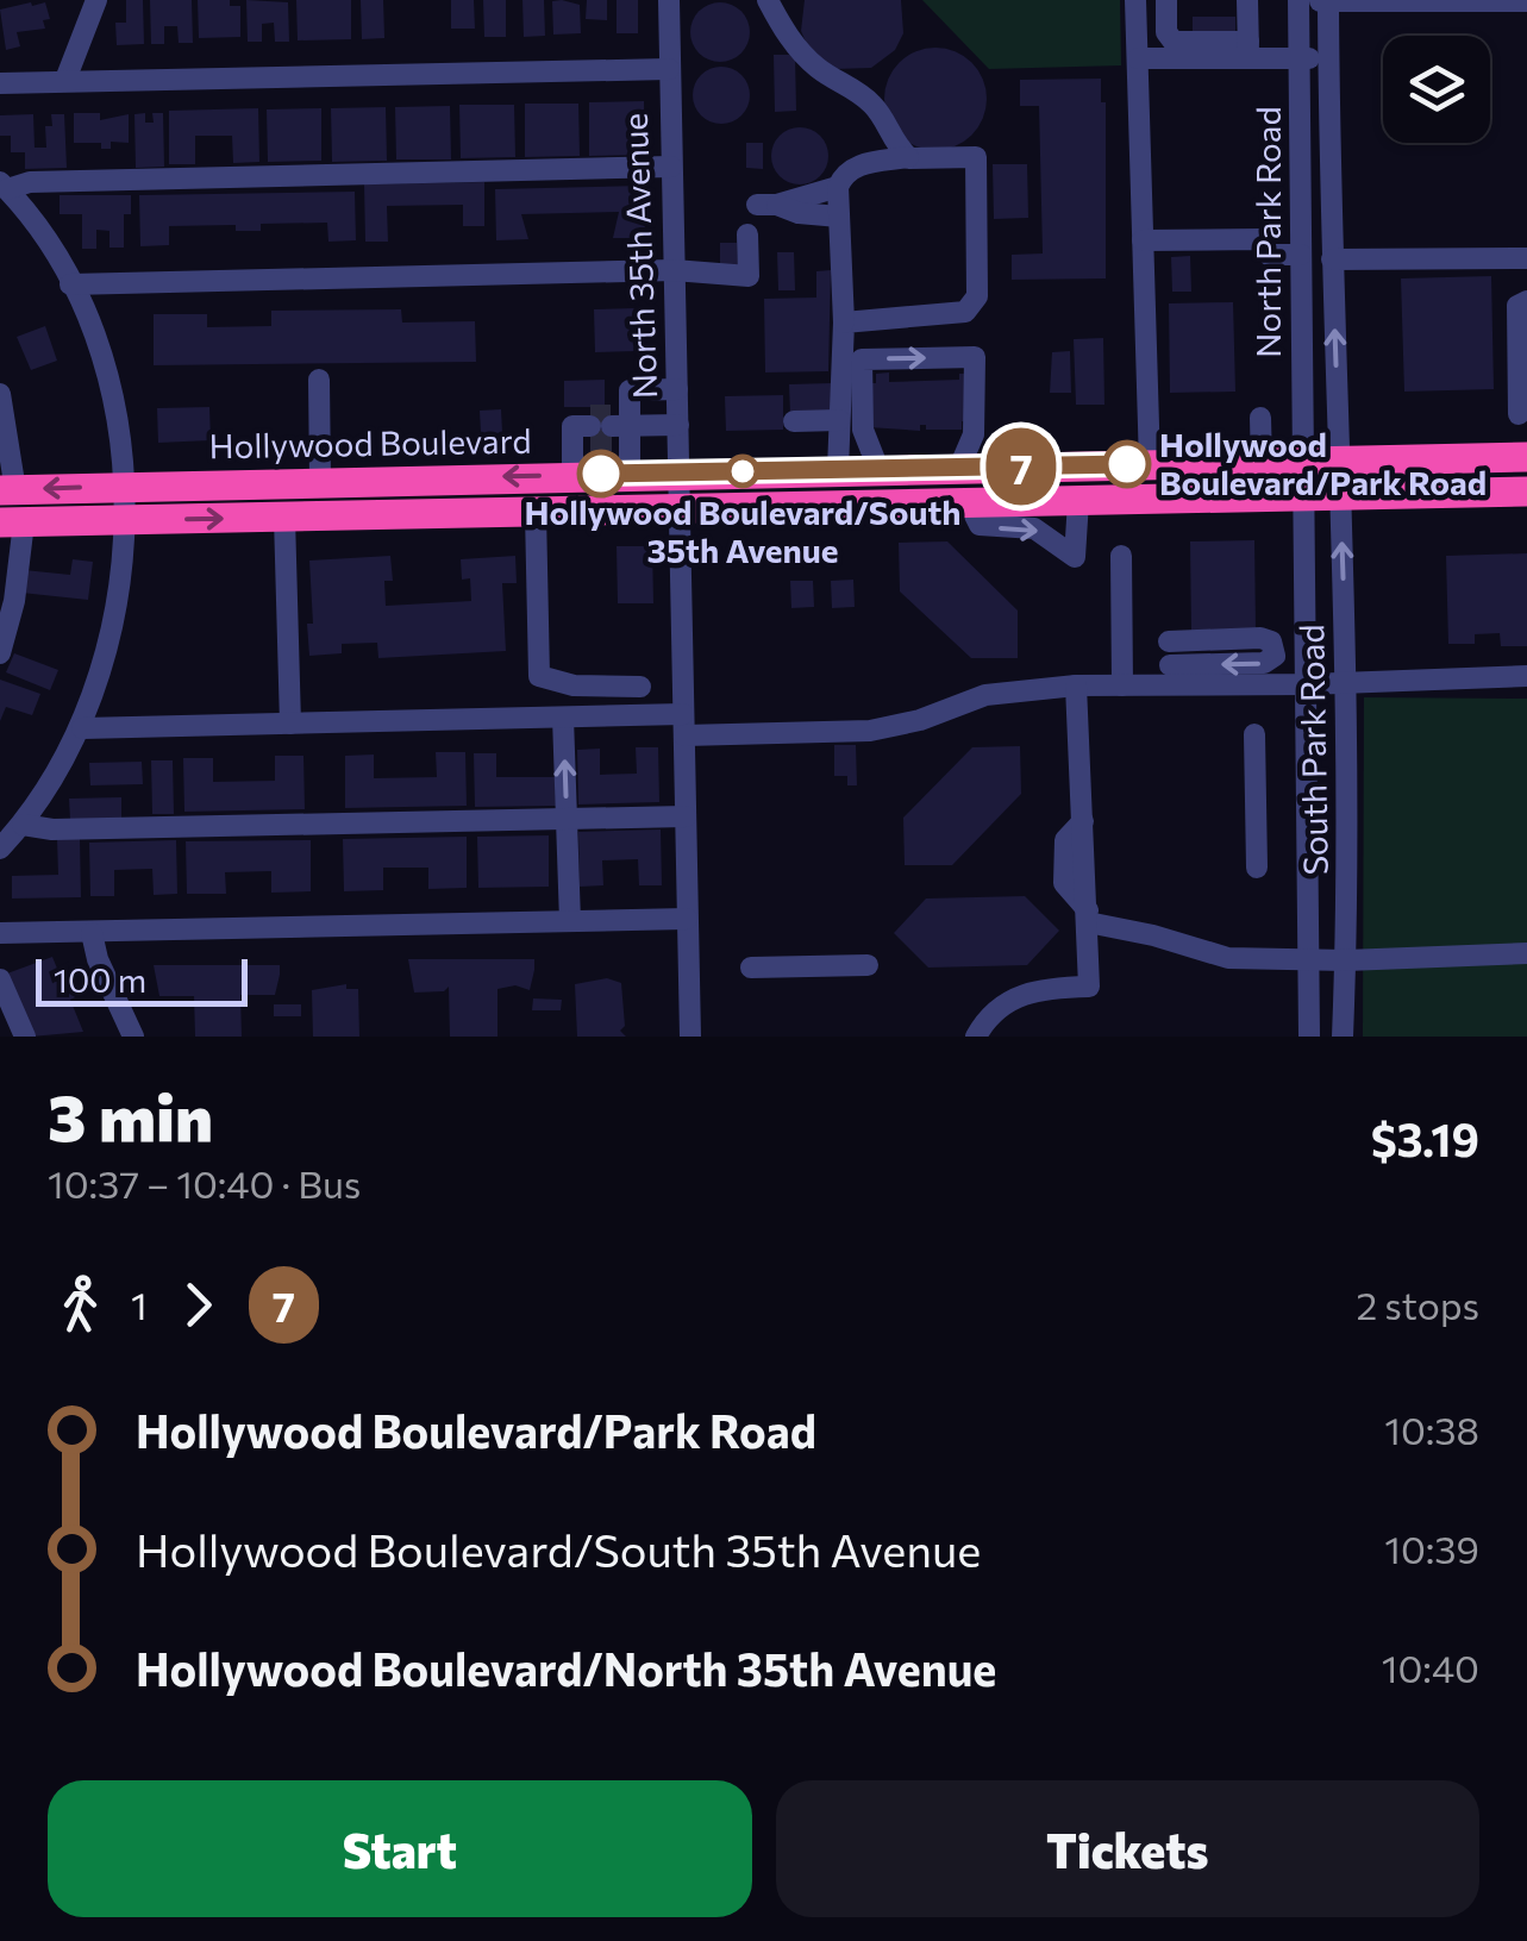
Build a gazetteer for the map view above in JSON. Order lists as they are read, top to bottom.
{
  "streets": {
    "highway": ["Hollywood Boulevard"],
    "street": ["North Park Road", "North 35th Avenue", "South Park Road"]
  },
  "crossings": [
    ["North Park Road", "Hollywood Boulevard"],
    ["North Park Road", "South Park Road"],
    ["North 35th Avenue", "Hollywood Boulevard"],
    ["Hollywood Boulevard", "South Park Road"]
  ],
  "places": ["Hollywood Boulevard/Park Road", "Hollywood Boulevard/South 35th Avenue"],
  "lines": ["bus line 7"],
  "scale_bar": "100 m",
  "page": {
    "on_map": "7",
    "scale": "100 m",
    "heading": ["3 min", "10:37 – 10:40 · Bus", "$3.19"],
    "legs": ["1", "7", "2 stops"],
    "list": [
      {
        "name": "Hollywood Boulevard/Park Road",
        "value": "10:38"
      },
      {
        "name": "Hollywood Boulevard/South 35th Avenue",
        "value": "10:39"
      },
      {
        "name": "Hollywood Boulevard/North 35th Avenue",
        "value": "10:40"
      }
    ],
    "buttons": ["Start", "Tickets"]
  }
}
